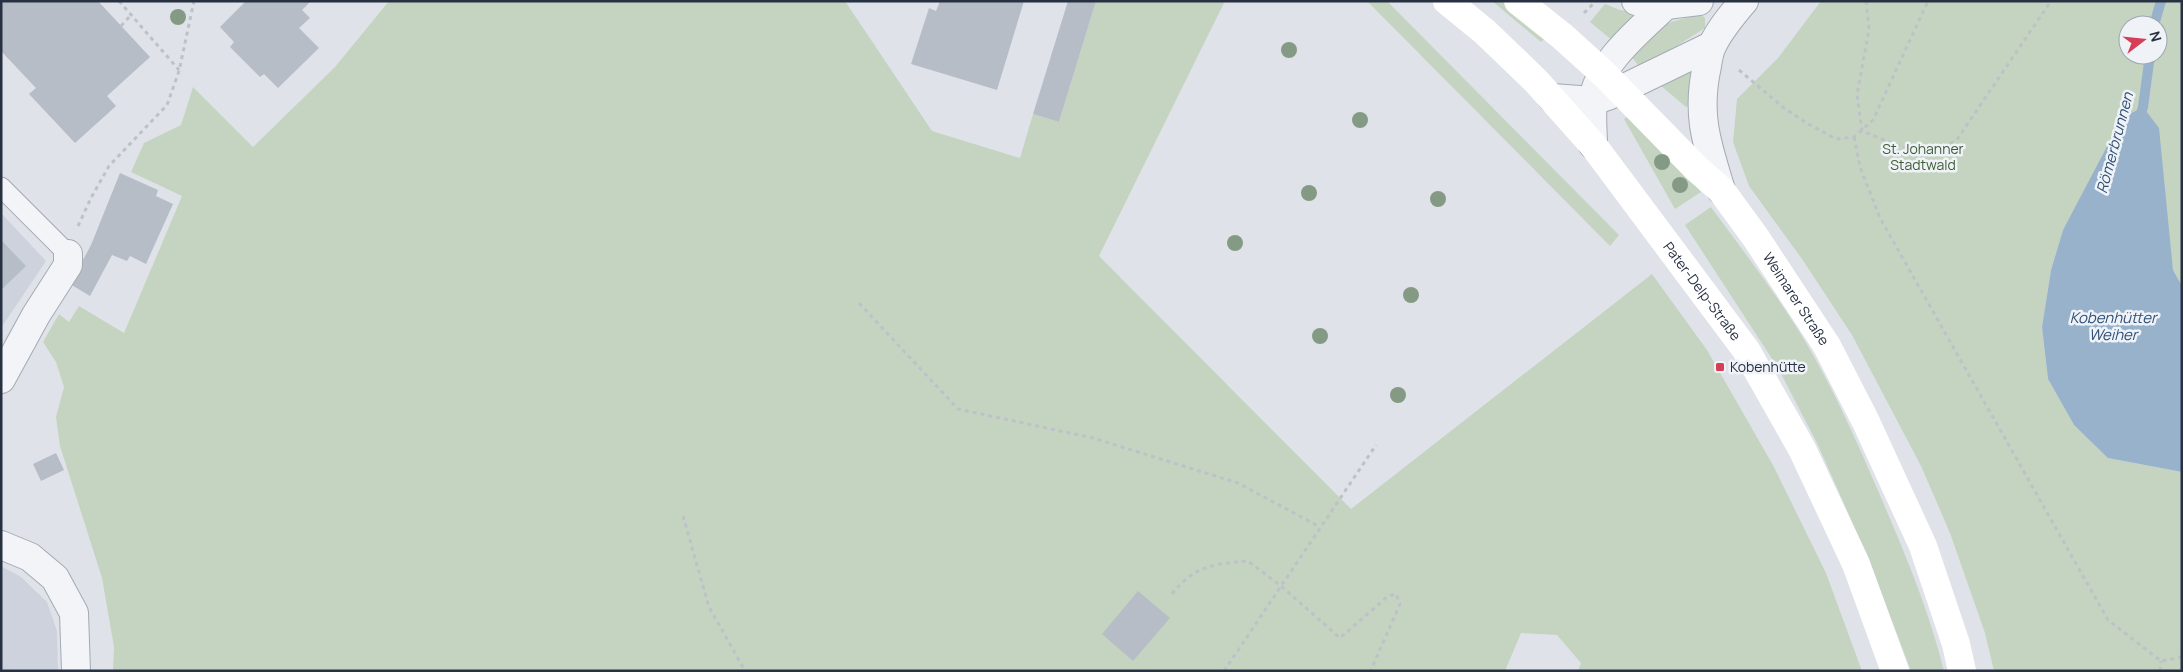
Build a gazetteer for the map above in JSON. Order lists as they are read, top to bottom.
{
  "streets": {
    "street": ["Pater-Delp-Straße", "Weimarer Straße"]
  },
  "water": ["Römerbrunnen", "Kobenhütter Weiher"],
  "parks": ["St. Johanner Stadtwald"],
  "places": {
    "transit": ["Kobenhütte"]
  },
  "north": "right"
}
